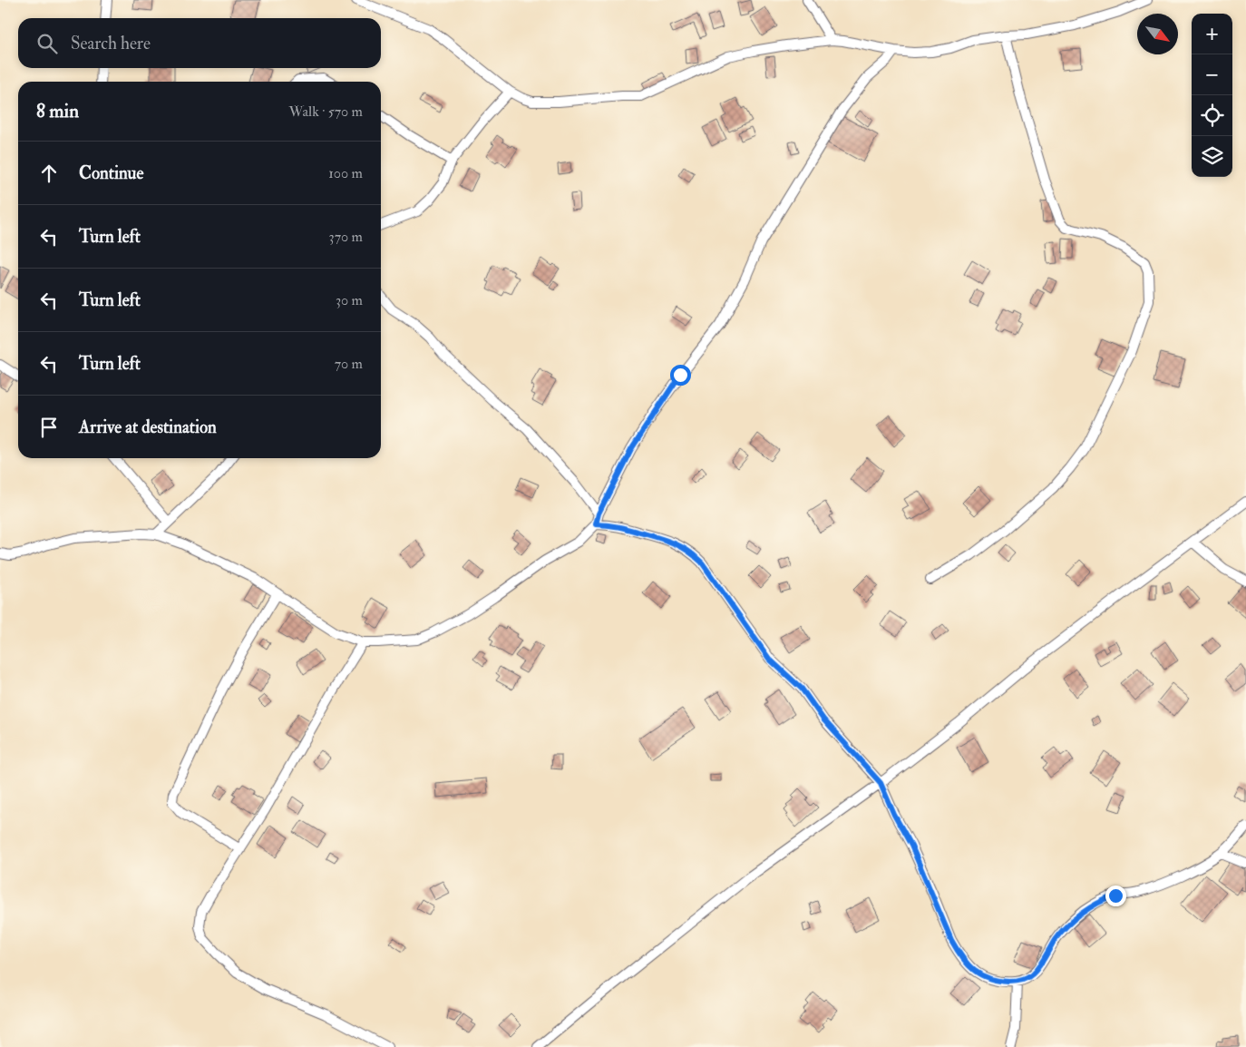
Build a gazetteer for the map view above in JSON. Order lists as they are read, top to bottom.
{
  "north": "bottom right",
  "page": {
    "map_buttons": ["+", "−"],
    "search": "Search here",
    "heading": ["8 min", "Walk · 570 m"],
    "list": [
      ["Continue", "100 m"],
      ["Turn left", "370 m"],
      ["Turn left", "30 m"],
      ["Turn left", "70 m"],
      "Arrive at destination"
    ]
  }
}
